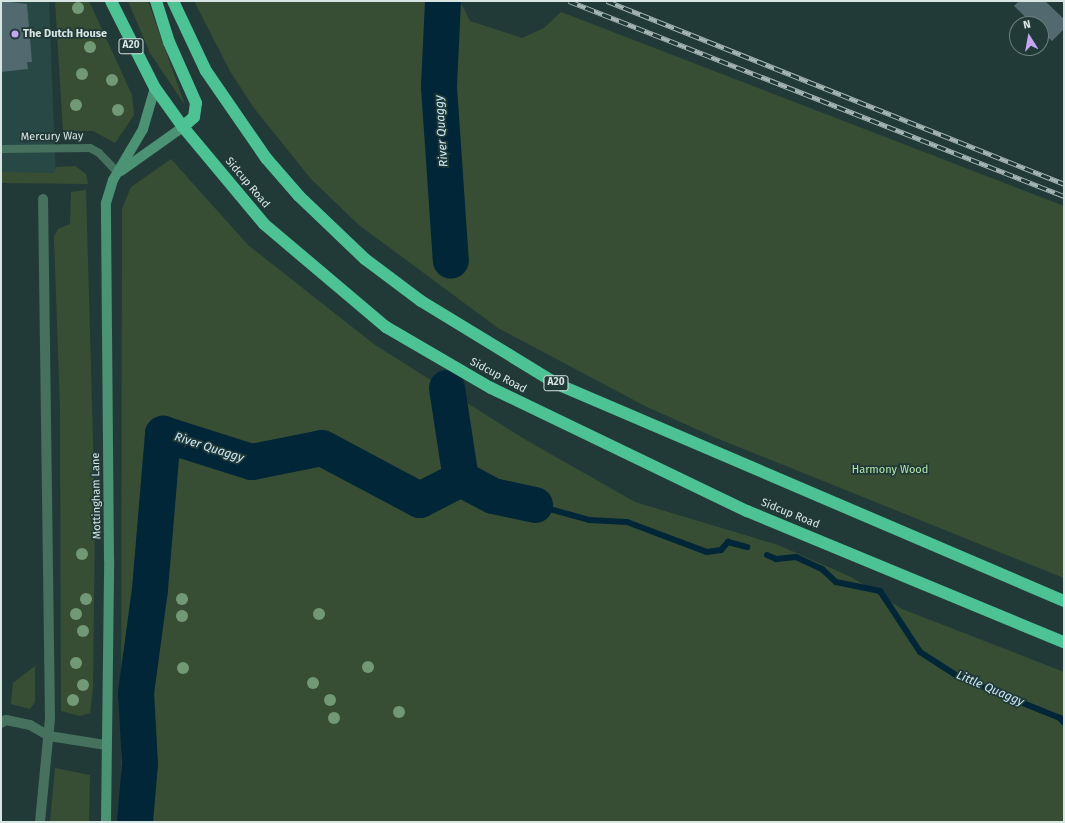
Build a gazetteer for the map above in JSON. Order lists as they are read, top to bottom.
{
  "streets": {
    "highway": ["A20", "Sidcup Road"],
    "street": ["Mottingham Lane"],
    "lane": ["Mercury Way"]
  },
  "crossings": [
    ["Mercury Way", "Mottingham Lane"],
    ["Sidcup Road", "Mottingham Lane"]
  ],
  "water": ["River Quaggy", "Little Quaggy"],
  "parks": ["Harmony Wood"],
  "places": ["The Dutch House"],
  "north": "top"
}
